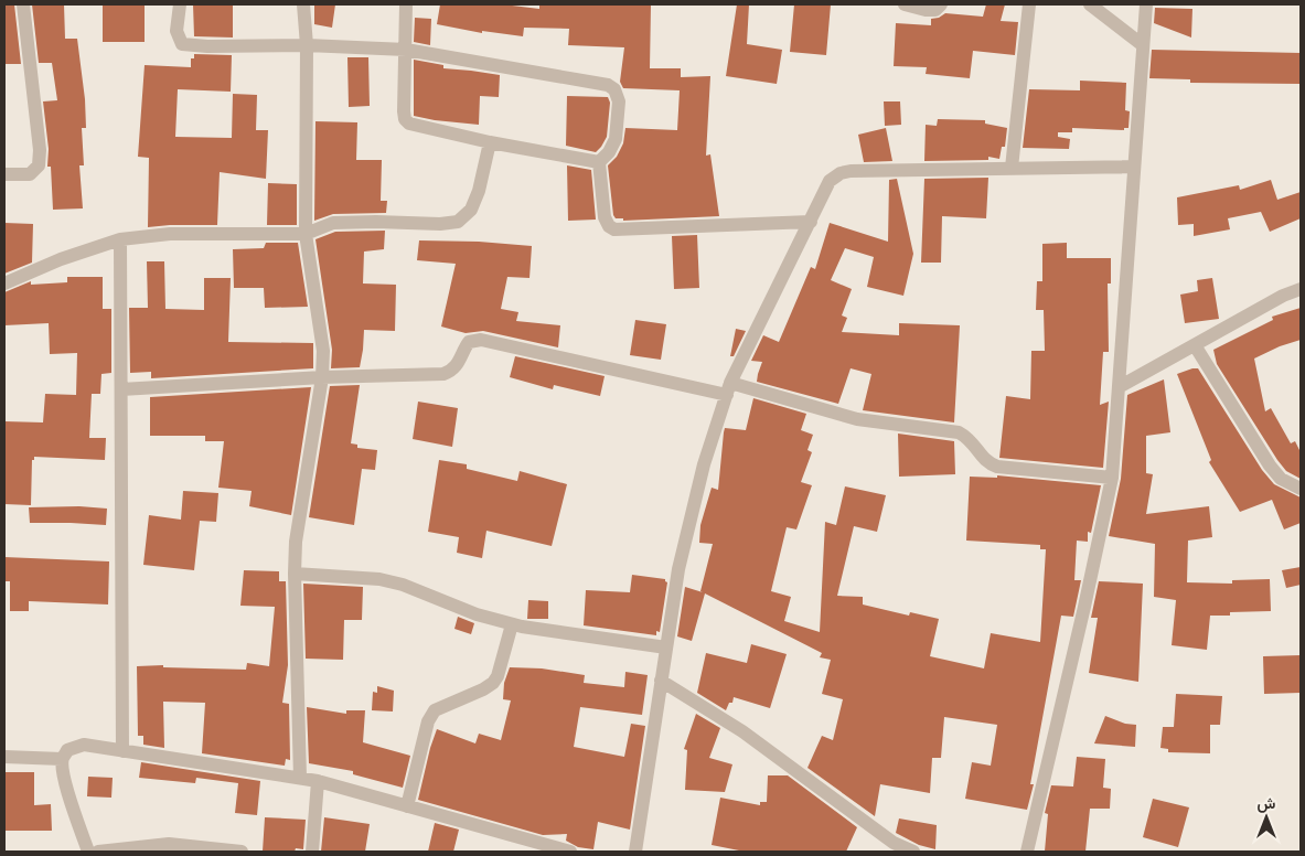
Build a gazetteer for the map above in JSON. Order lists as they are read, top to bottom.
{
  "north": "top"
}
